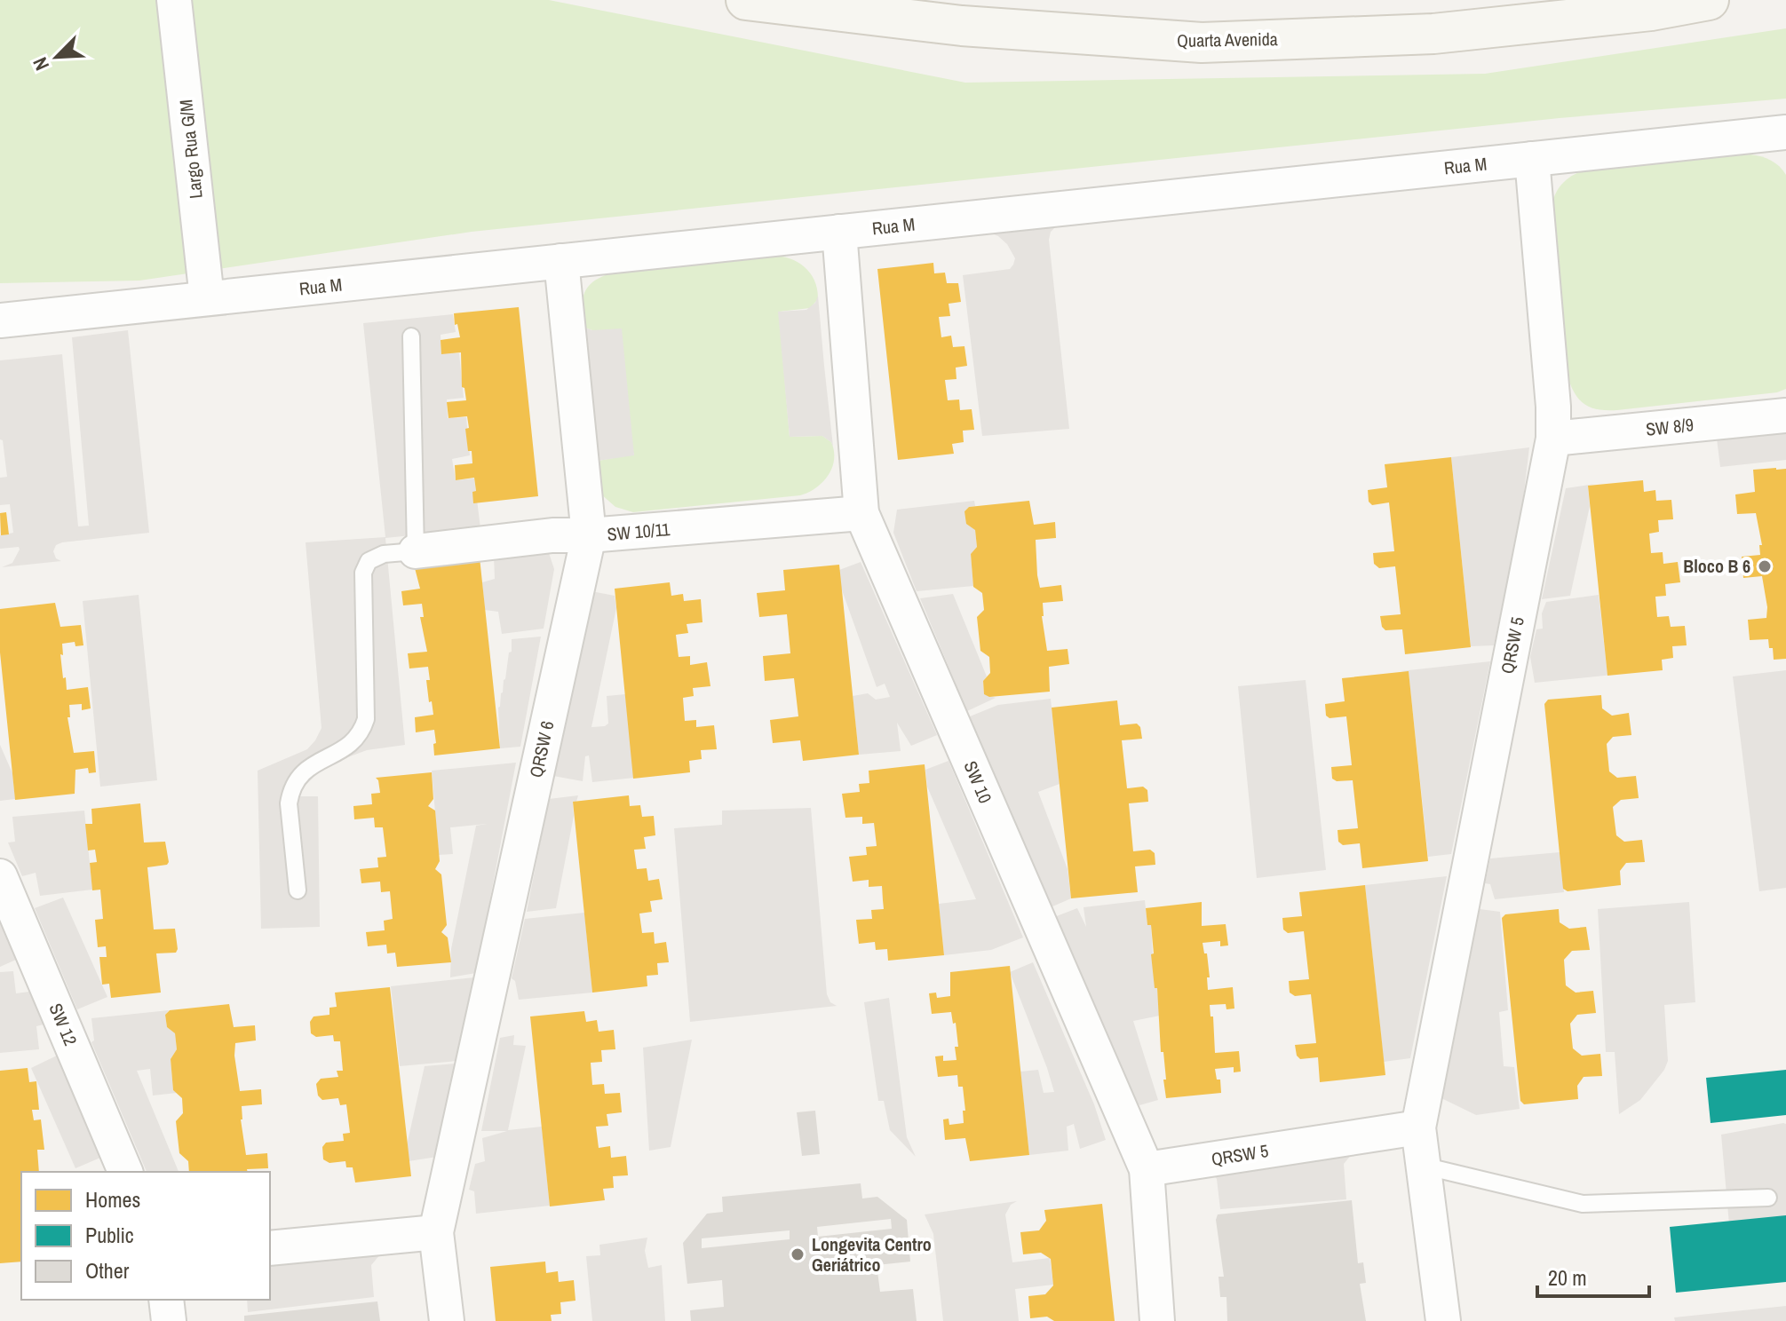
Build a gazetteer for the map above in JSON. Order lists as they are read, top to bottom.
{
  "streets": {
    "main road": ["Quarta Avenida"],
    "street": [
      "Largo Rua G/M",
      "Rua M",
      "SW 8/9",
      "SW 10/11",
      "QRSW 5",
      "QRSW 6",
      "SW 10",
      "SW 12"
    ]
  },
  "crossings": [
    ["Largo Rua G/M", "Rua M"],
    ["Rua M", "QRSW 5"],
    ["Rua M", "QRSW 6"],
    ["Rua M", "SW 10"],
    ["SW 8/9", "QRSW 5"],
    ["SW 10/11", "QRSW 6"],
    ["SW 10/11", "SW 10"],
    ["QRSW 5", "SW 10"]
  ],
  "places": ["Bloco B 6", "Longevita Centro Geriátrico"],
  "legend": ["Homes", "Public", "Other"],
  "scale_bar": "20 m",
  "north": "bottom left"
}
